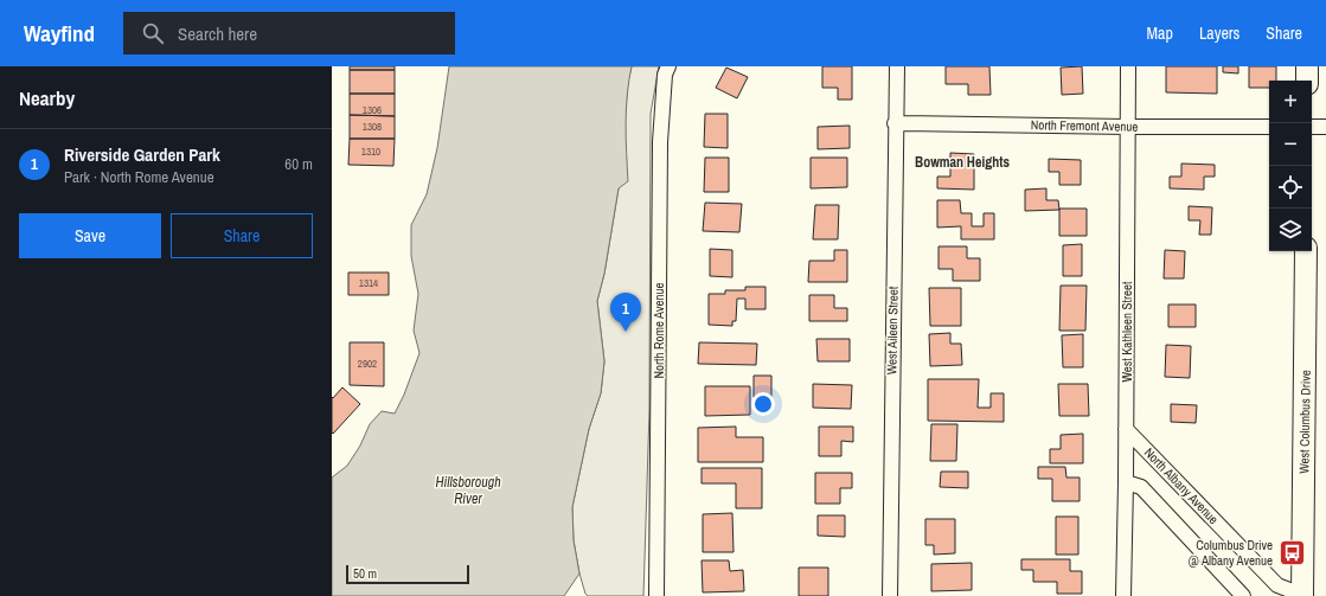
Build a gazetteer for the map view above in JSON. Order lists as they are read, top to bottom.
{
  "streets": {
    "main road": ["West Columbus Drive"],
    "street": [
      "North Fremont Avenue",
      "North Rome Avenue",
      "West Aileen Street",
      "West Kathleen Street",
      "North Albany Avenue"
    ]
  },
  "crossings": [
    ["North Fremont Avenue", "West Aileen Street"],
    ["North Fremont Avenue", "West Kathleen Street"],
    ["West Kathleen Street", "North Albany Avenue"],
    ["West Columbus Drive", "North Albany Avenue"]
  ],
  "districts": ["Bowman Heights"],
  "water": ["Hillsborough River"],
  "places": {
    "bus stop": ["Columbus Drive @ Albany Avenue"]
  },
  "house_numbers": [
    "1306",
    "1308",
    "1310",
    "1314",
    "2902"
  ],
  "scale_bar": "50 m",
  "page": {
    "header": "Wayfind",
    "search": "Search here",
    "nav": ["Map", "Layers", "Share"],
    "heading": "Nearby",
    "map_buttons": ["+", "−"],
    "list": [
      {
        "mark": "1",
        "name": "Riverside Garden Park",
        "note": "Park · North Rome Avenue",
        "value": "60 m"
      }
    ],
    "buttons": ["Save", "Share"],
    "pins": "1",
    "scale": "50 m"
  }
}
